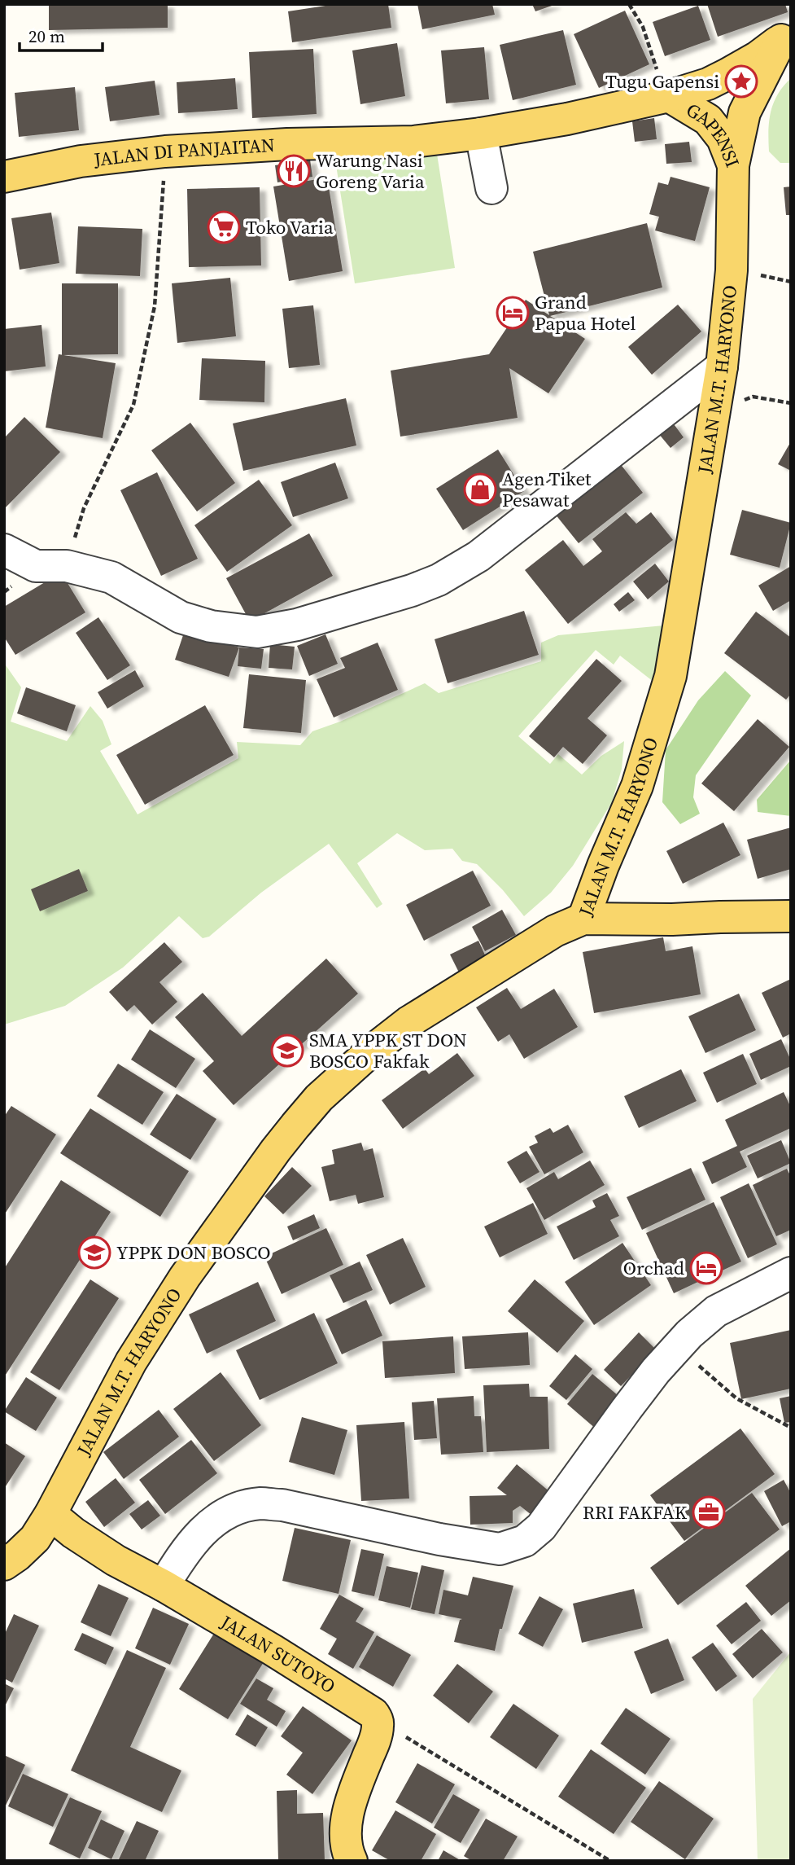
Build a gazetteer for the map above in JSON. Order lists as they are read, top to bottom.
{
  "streets": {
    "main road": [
      "GAPENSI",
      "JALAN DI PANJAITAN",
      "JALAN M.T. HARYONO",
      "JALAN SUTOYO"
    ]
  },
  "crossings": [
    ["GAPENSI", "JALAN DI PANJAITAN"],
    ["GAPENSI", "JALAN M.T. HARYONO"],
    ["JALAN M.T. HARYONO", "JALAN SUTOYO"]
  ],
  "places": {
    "place": ["Tugu Gapensi"],
    "restaurant": ["Warung Nasi Goreng Varia"],
    "supermarket": ["Toko Varia"],
    "hotel": ["Grand Papua Hotel", "Orchad"],
    "shop": ["Agen Tiket Pesawat"],
    "school or university": ["SMA YPPK ST DON BOSCO Fakfak", "YPPK DON BOSCO"],
    "office": ["RRI FAKFAK"]
  },
  "scale_bar": "20 m"
}
